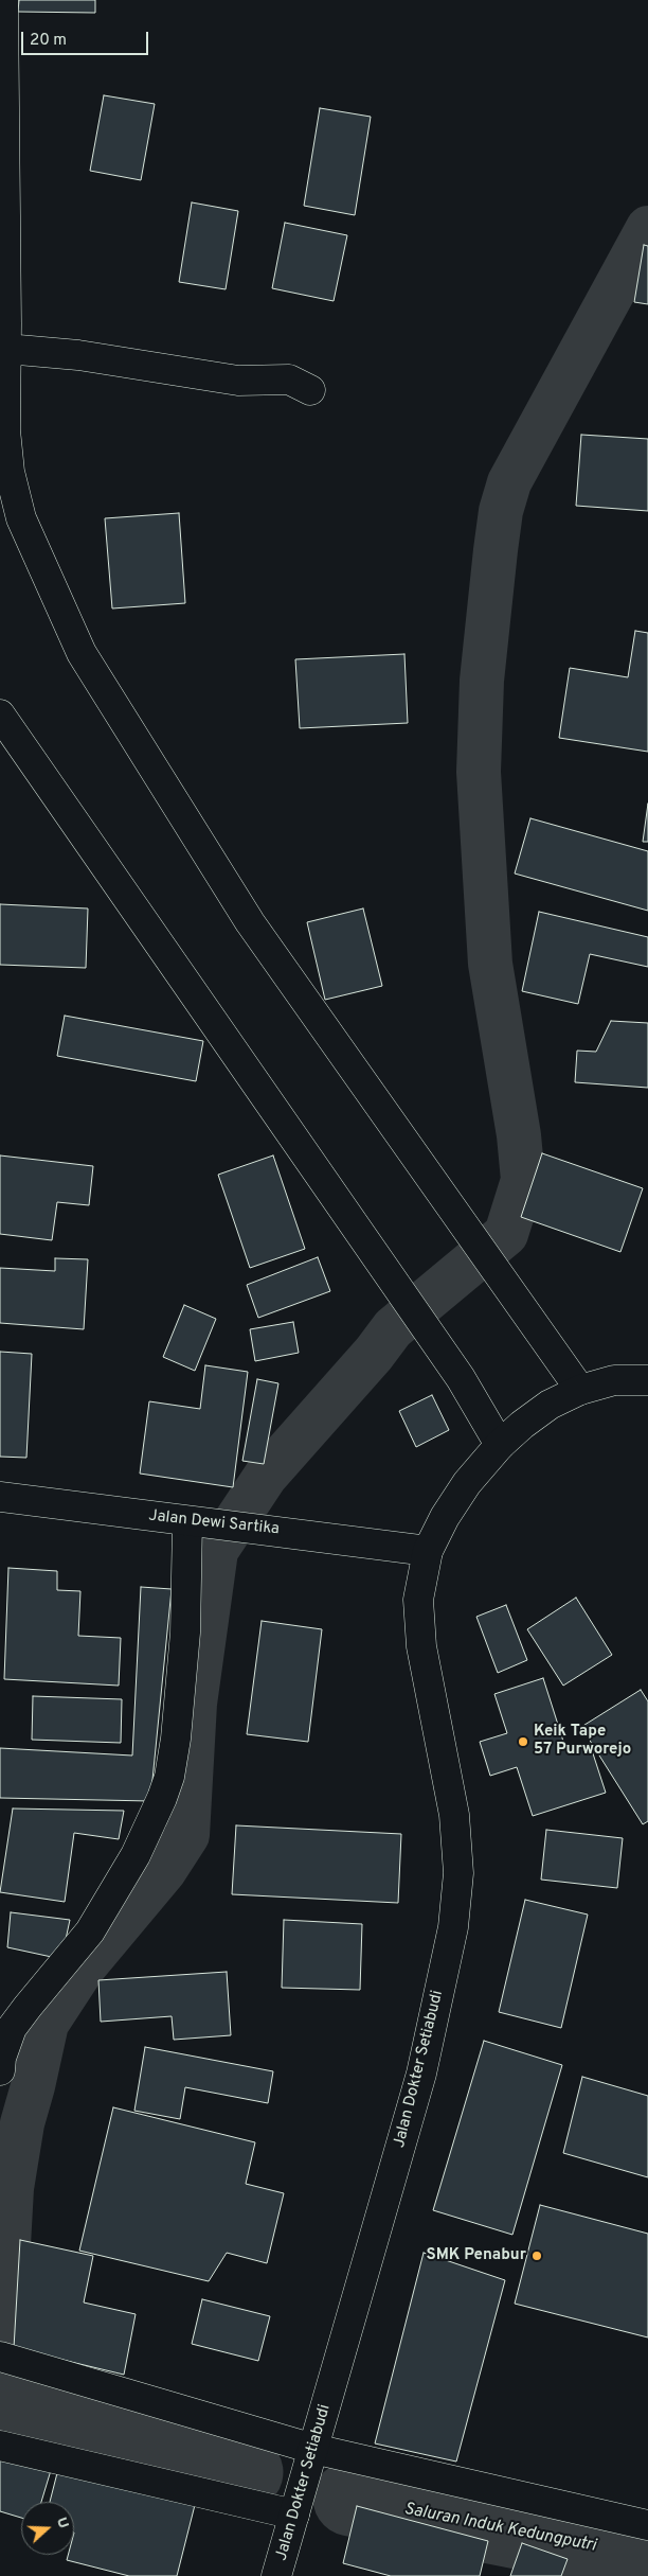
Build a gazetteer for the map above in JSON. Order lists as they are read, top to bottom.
{
  "streets": {
    "street": ["Jalan Dewi Sartika", "Jalan Dokter Setiabudi"]
  },
  "crossings": [
    ["Jalan Dewi Sartika", "Jalan Dokter Setiabudi"]
  ],
  "water": ["Saluran Induk Kedungputri"],
  "places": ["Keik Tape 57 Purworejo", "SMK Penabur"],
  "scale_bar": "20 m",
  "north": "right"
}
